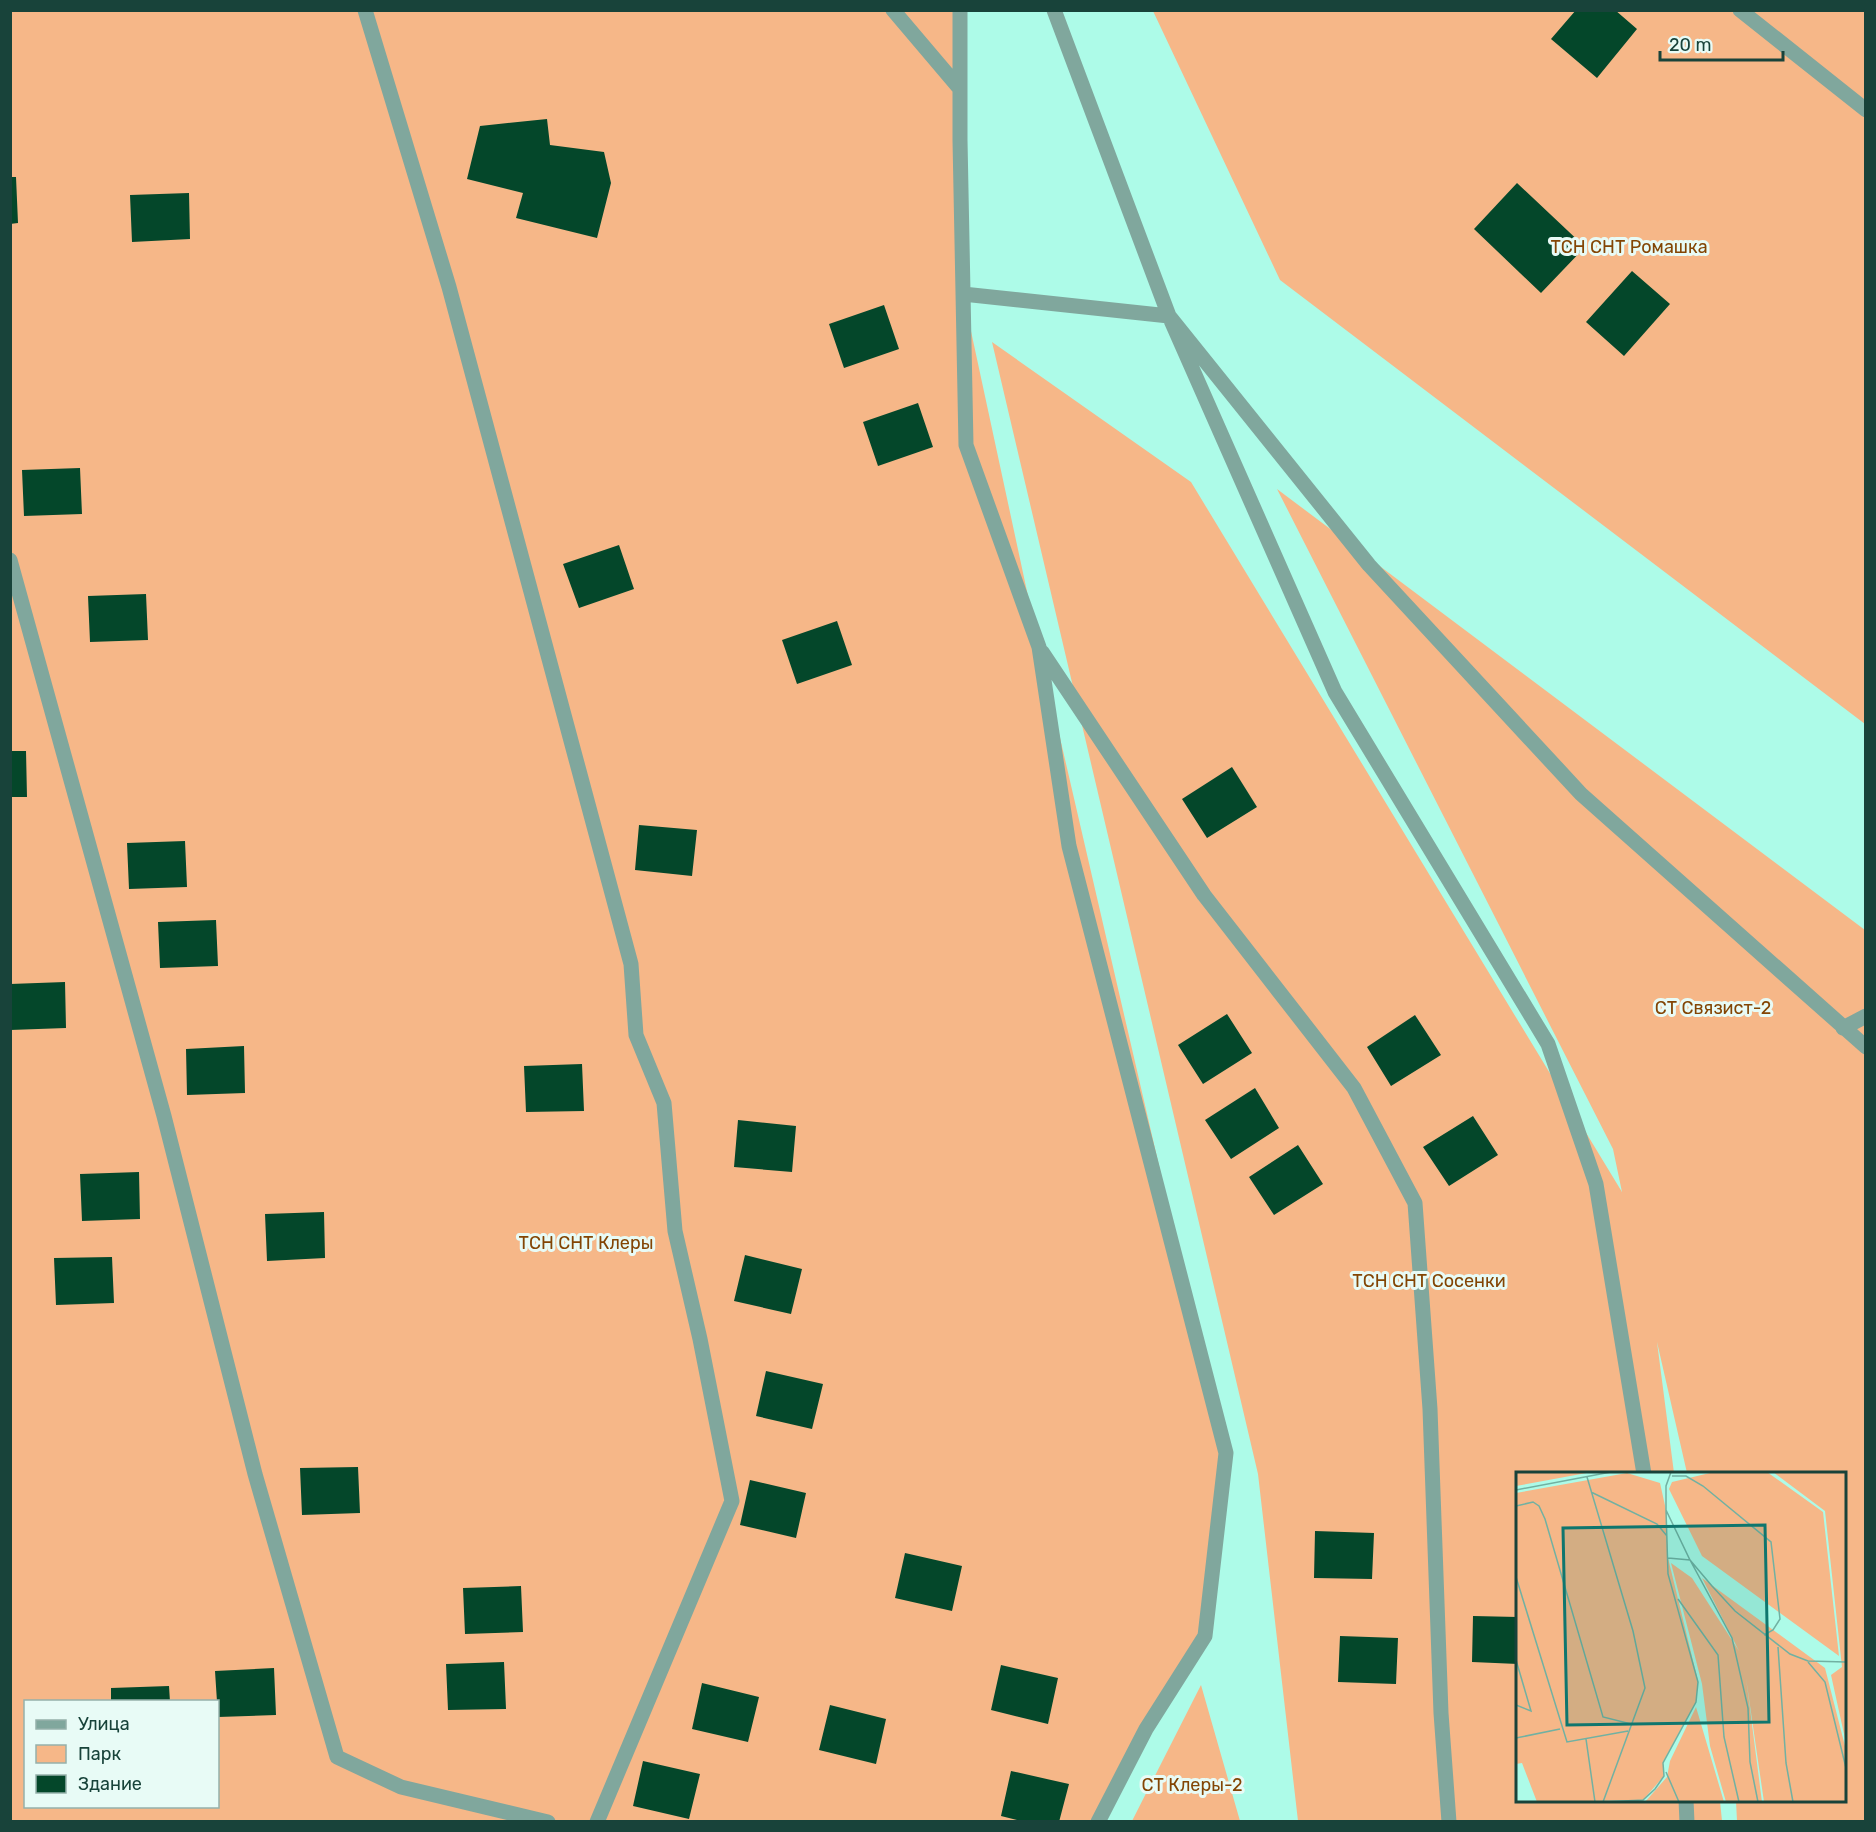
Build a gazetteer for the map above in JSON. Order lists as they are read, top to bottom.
{
  "parks": [
    "ТСН СНТ Ромашка",
    "СТ Связист-2",
    "ТСН СНТ Клеры",
    "ТСН СНТ Сосенки",
    "СТ Клеры-2"
  ],
  "legend": ["Улица", "Парк", "Здание"],
  "scale_bar": "20 m"
}
